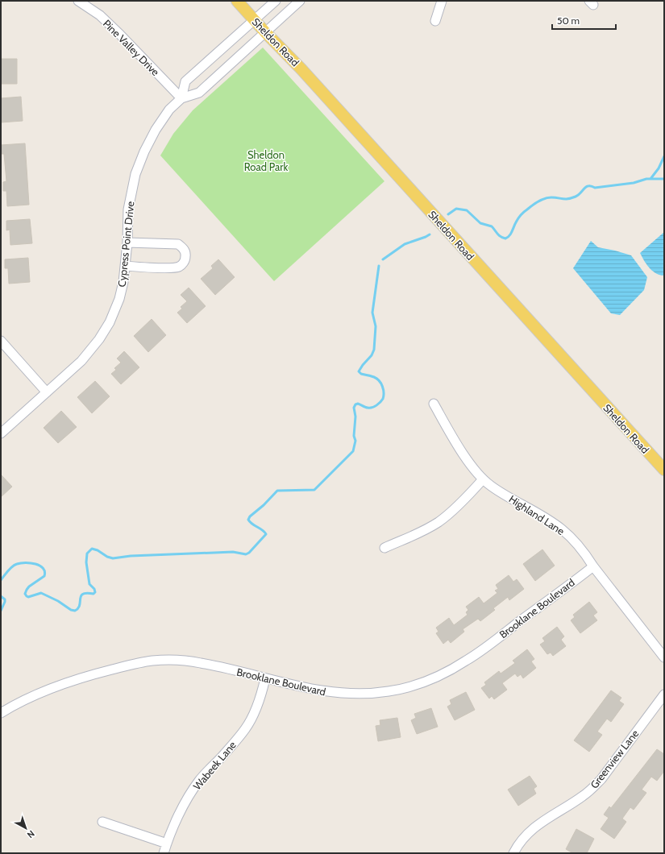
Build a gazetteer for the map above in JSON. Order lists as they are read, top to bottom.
{
  "streets": {
    "main road": ["Sheldon Road"],
    "street": [
      "Pine Valley Drive",
      "Cypress Point Drive",
      "Highland Lane",
      "Brooklane Boulevard",
      "Greenview Lane",
      "Wabeek Lane"
    ]
  },
  "crossings": [
    ["Sheldon Road", "Cypress Point Drive"],
    ["Pine Valley Drive", "Cypress Point Drive"],
    ["Highland Lane", "Brooklane Boulevard"],
    ["Brooklane Boulevard", "Wabeek Lane"]
  ],
  "parks": ["Sheldon Road Park"],
  "scale_bar": "50 m",
  "north": "bottom right"
}
